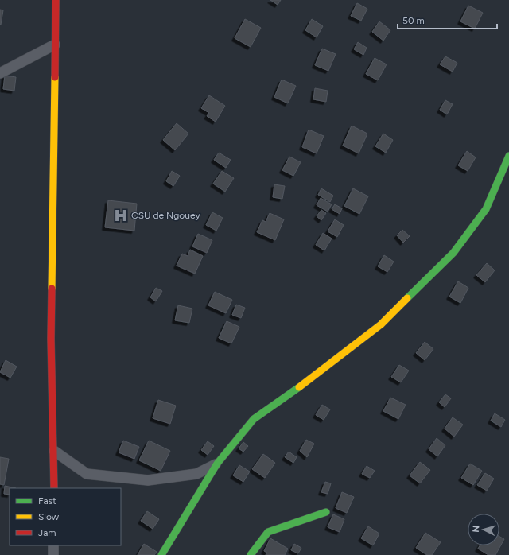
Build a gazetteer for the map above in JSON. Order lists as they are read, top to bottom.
{
  "places": {
    "hospital": ["CSU de Ngouey"]
  },
  "legend": ["Fast", "Slow", "Jam"],
  "scale_bar": "50 m",
  "north": "left"
}
